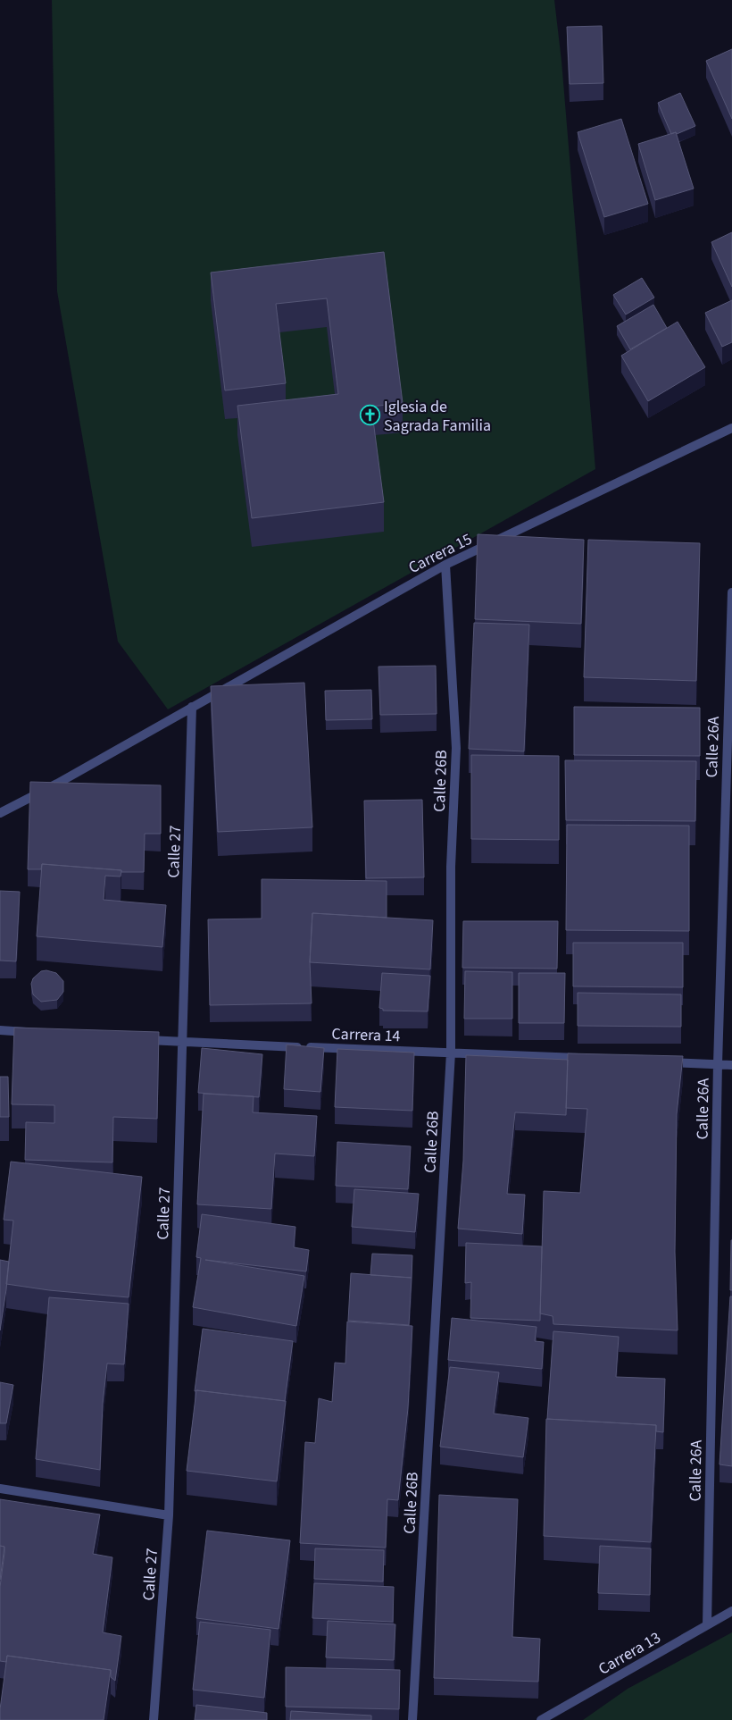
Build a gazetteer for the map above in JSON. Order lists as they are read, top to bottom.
{
  "streets": {
    "street": [
      "Carrera 15",
      "Calle 26A",
      "Calle 26B",
      "Calle 27",
      "Carrera 14",
      "Carrera 13"
    ]
  },
  "crossings": [
    ["Carrera 15", "Calle 26B"],
    ["Carrera 15", "Calle 27"],
    ["Calle 26A", "Carrera 13"],
    ["Calle 26B", "Carrera 14"],
    ["Calle 27", "Carrera 14"]
  ],
  "places": {
    "church": ["Iglesia de Sagrada Familia"]
  }
}
